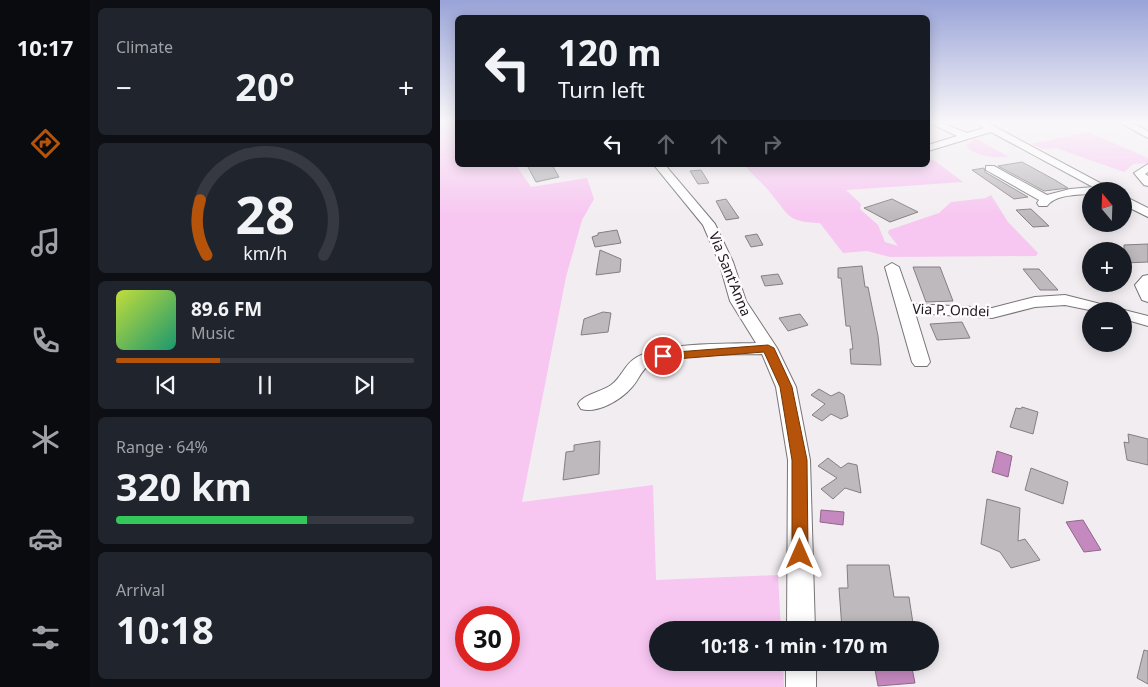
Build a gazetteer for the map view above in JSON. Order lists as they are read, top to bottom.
{
  "streets": {
    "street": ["Via Sant'Anna", "Via P. Ondei"]
  },
  "north": "top",
  "page": {
    "tabs": "10:17",
    "tile": [
      "Climate",
      ["Range · 64%", "320 km"],
      ["Arrival", "10:18"]
    ],
    "turn": ["120 m", "Turn left"],
    "heat": ["−", "20°", "+"],
    "map_buttons": ["+", "−"],
    "song": ["89.6 FM", "Music"],
    "limit": "30",
    "trip": "10:18 · 1 min · 170 m",
    "gauge": ["28", "km/h"]
  }
}
